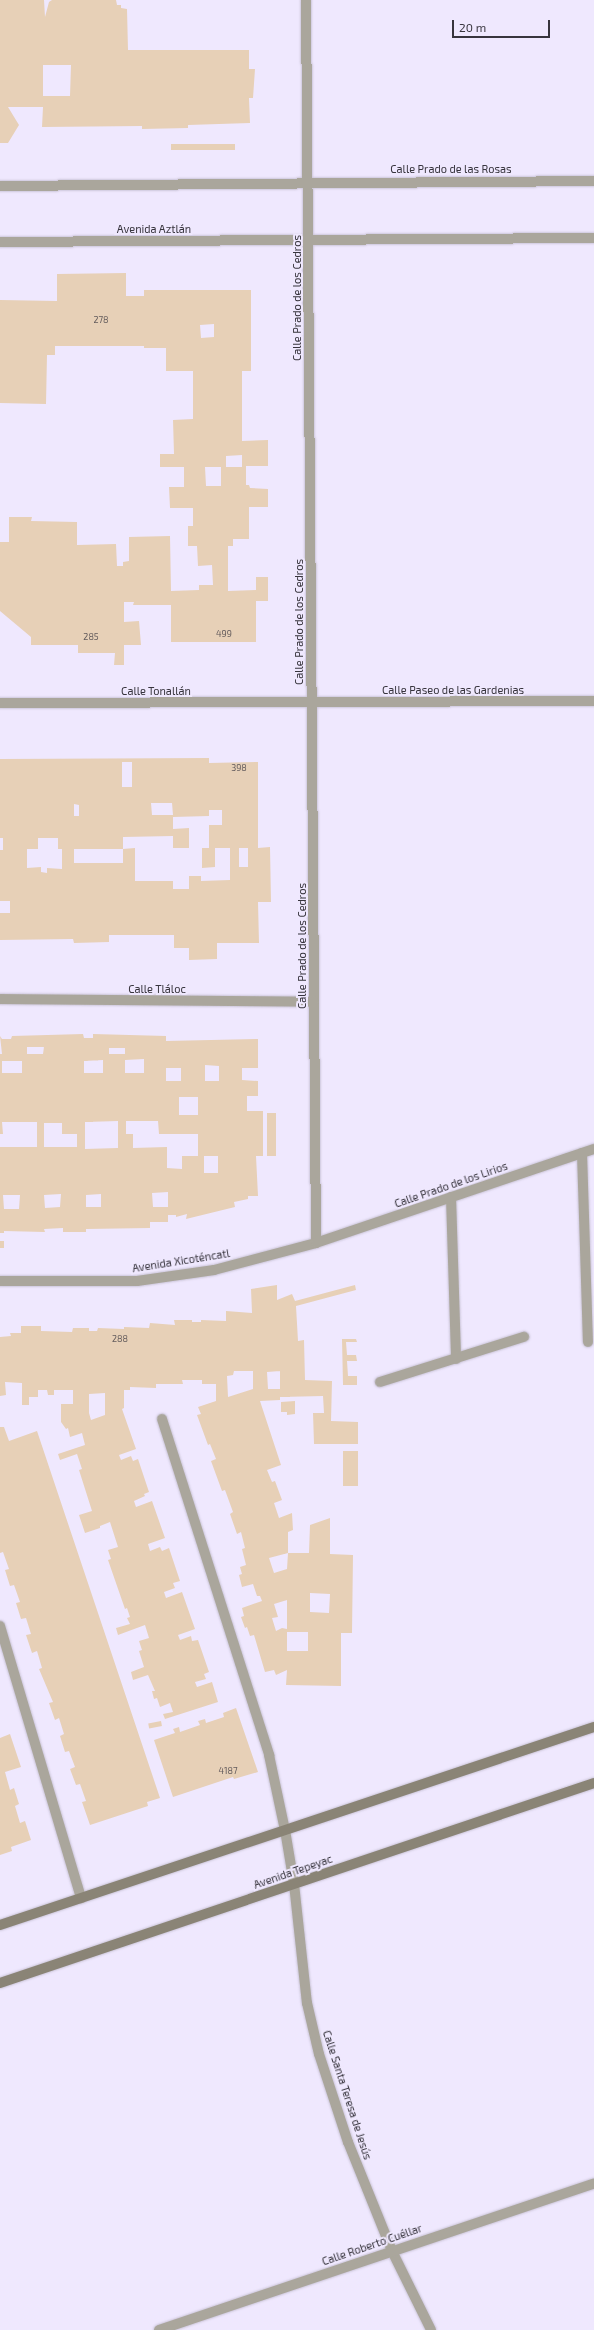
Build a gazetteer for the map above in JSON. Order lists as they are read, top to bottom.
{
  "streets": {
    "street": [
      "Calle Prado de las Rosas",
      "Avenida Aztlán",
      "Calle Prado de los Cedros",
      "Calle Paseo de las Gardenias",
      "Calle Tonallán",
      "Calle Tláloc",
      "Calle Prado de los Lirios",
      "Avenida Xicoténcatl",
      "Avenida Tepeyac",
      "Calle Santa Teresa de Jesús",
      "Calle Roberto Cuéllar"
    ]
  },
  "crossings": [
    ["Calle Prado de las Rosas", "Calle Prado de los Cedros"],
    ["Avenida Aztlán", "Calle Prado de los Cedros"],
    ["Calle Prado de los Cedros", "Calle Paseo de las Gardenias"],
    ["Calle Prado de los Cedros", "Calle Tonallán"],
    ["Calle Prado de los Cedros", "Calle Tláloc"],
    ["Calle Prado de los Cedros", "Calle Prado de los Lirios"],
    ["Calle Prado de los Cedros", "Avenida Xicoténcatl"],
    ["Calle Paseo de las Gardenias", "Calle Tonallán"],
    ["Calle Prado de los Lirios", "Avenida Xicoténcatl"],
    ["Avenida Tepeyac", "Calle Santa Teresa de Jesús"],
    ["Calle Santa Teresa de Jesús", "Calle Roberto Cuéllar"]
  ],
  "house_numbers": [
    "278",
    "499",
    "285",
    "398",
    "288",
    "4187"
  ],
  "scale_bar": "20 m"
}
